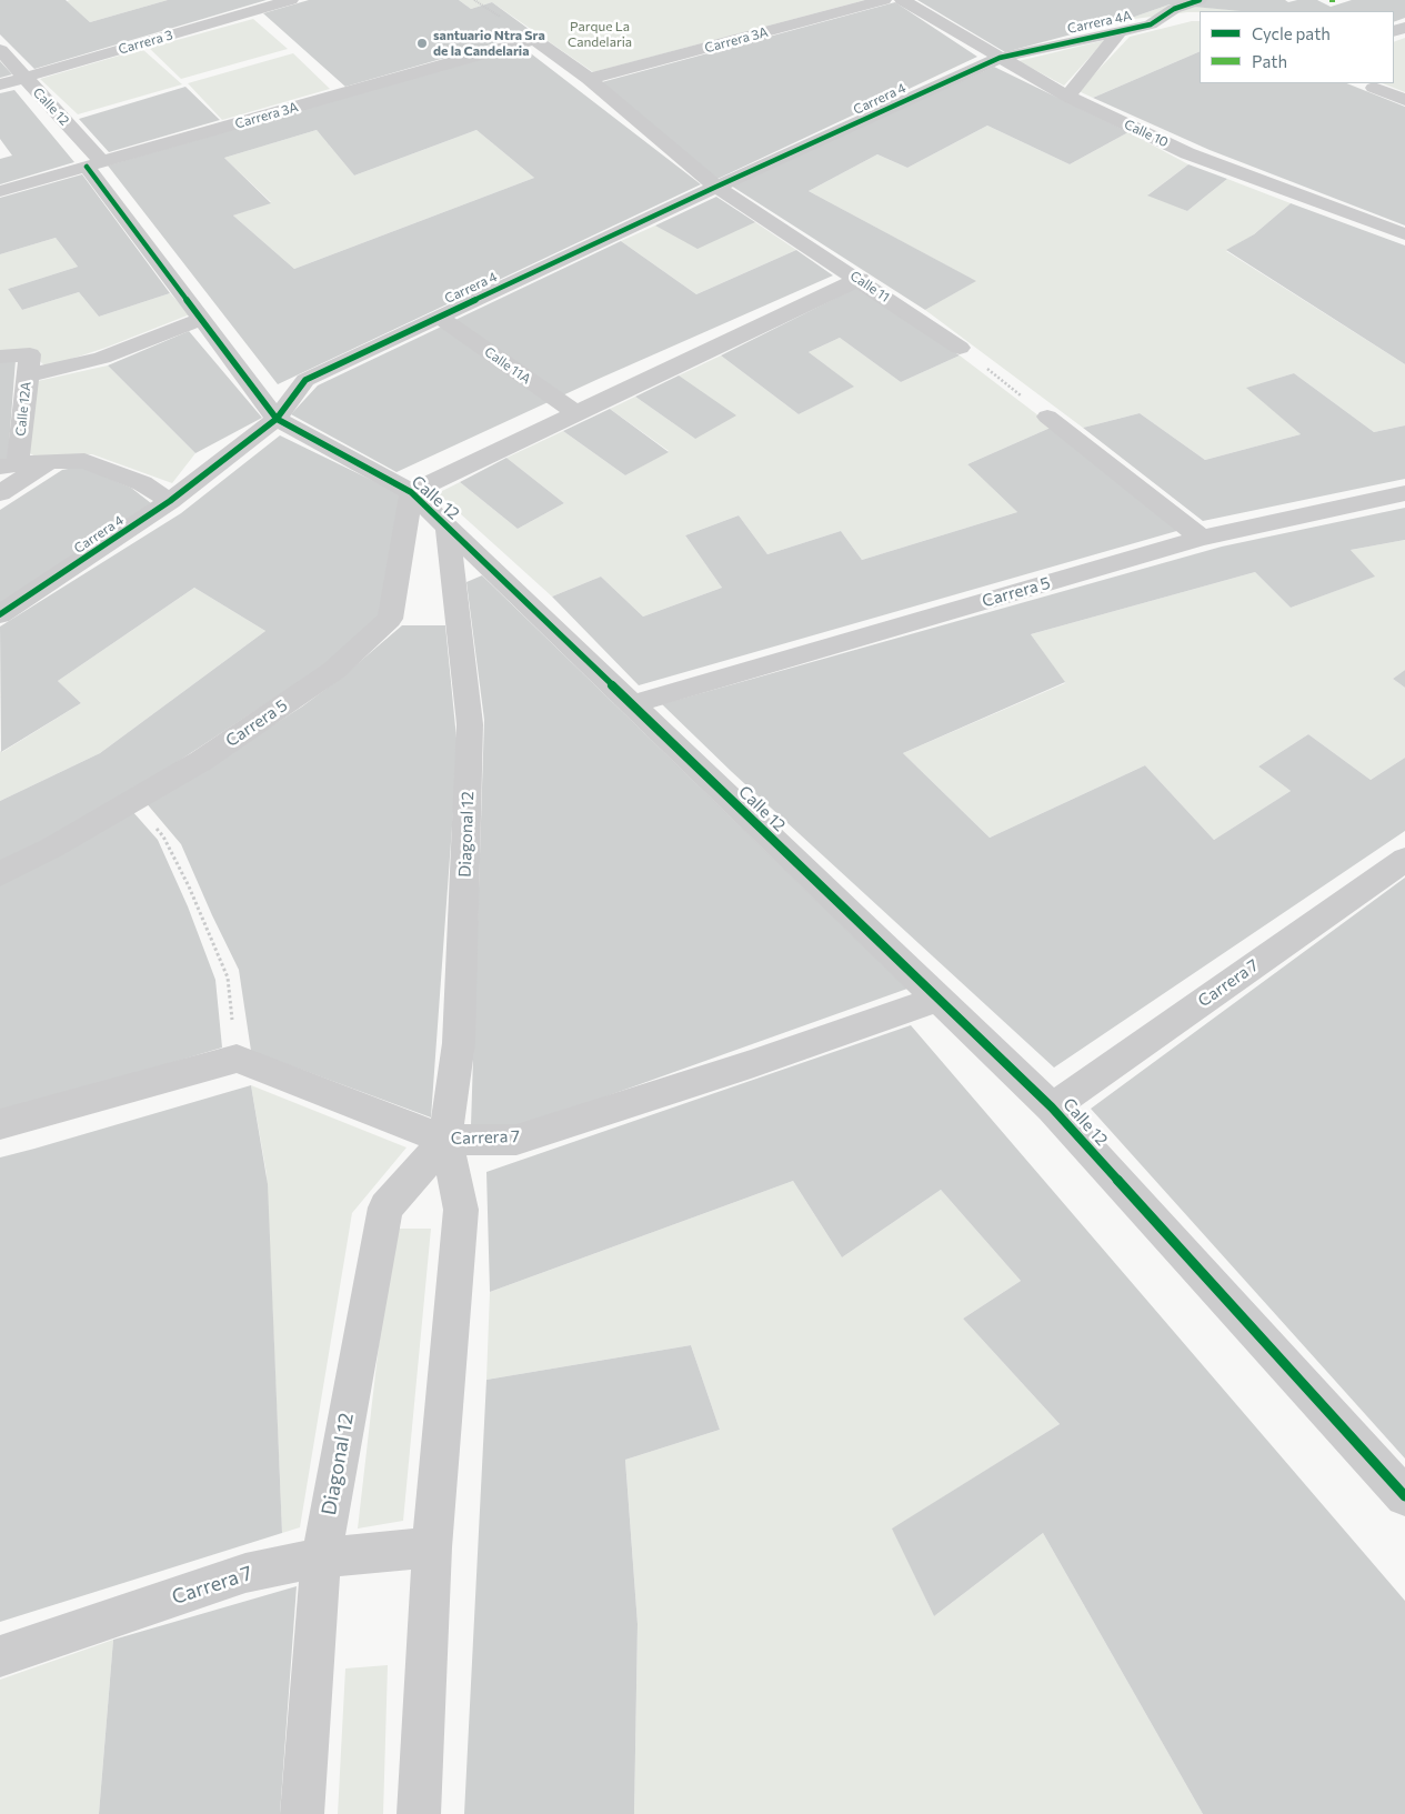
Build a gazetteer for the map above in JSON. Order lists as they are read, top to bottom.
{
  "streets": {
    "street": [
      "Carrera 4A",
      "Carrera 3A",
      "Carrera 3",
      "Carrera 4",
      "Calle 12",
      "Calle 10",
      "Calle 11",
      "Calle 11A",
      "Calle 12A",
      "Carrera 5",
      "Diagonal 12",
      "Carrera 7"
    ]
  },
  "crossings": [
    ["Carrera 4A", "Carrera 4"],
    ["Carrera 4A", "Calle 10"],
    ["Carrera 3A", "Calle 12"],
    ["Carrera 3A", "Calle 11"],
    ["Carrera 3", "Calle 12"],
    ["Carrera 4", "Calle 12"],
    ["Carrera 4", "Calle 10"],
    ["Carrera 4", "Calle 11"],
    ["Carrera 4", "Calle 11A"],
    ["Calle 12", "Carrera 5"],
    ["Calle 12", "Diagonal 12"],
    ["Calle 12", "Carrera 7"],
    ["Diagonal 12", "Carrera 7"]
  ],
  "parks": ["Parque La Candelaria"],
  "places": ["santuario Ntra Sra de la Candelaria"],
  "legend": ["Cycle path", "Path"]
}
